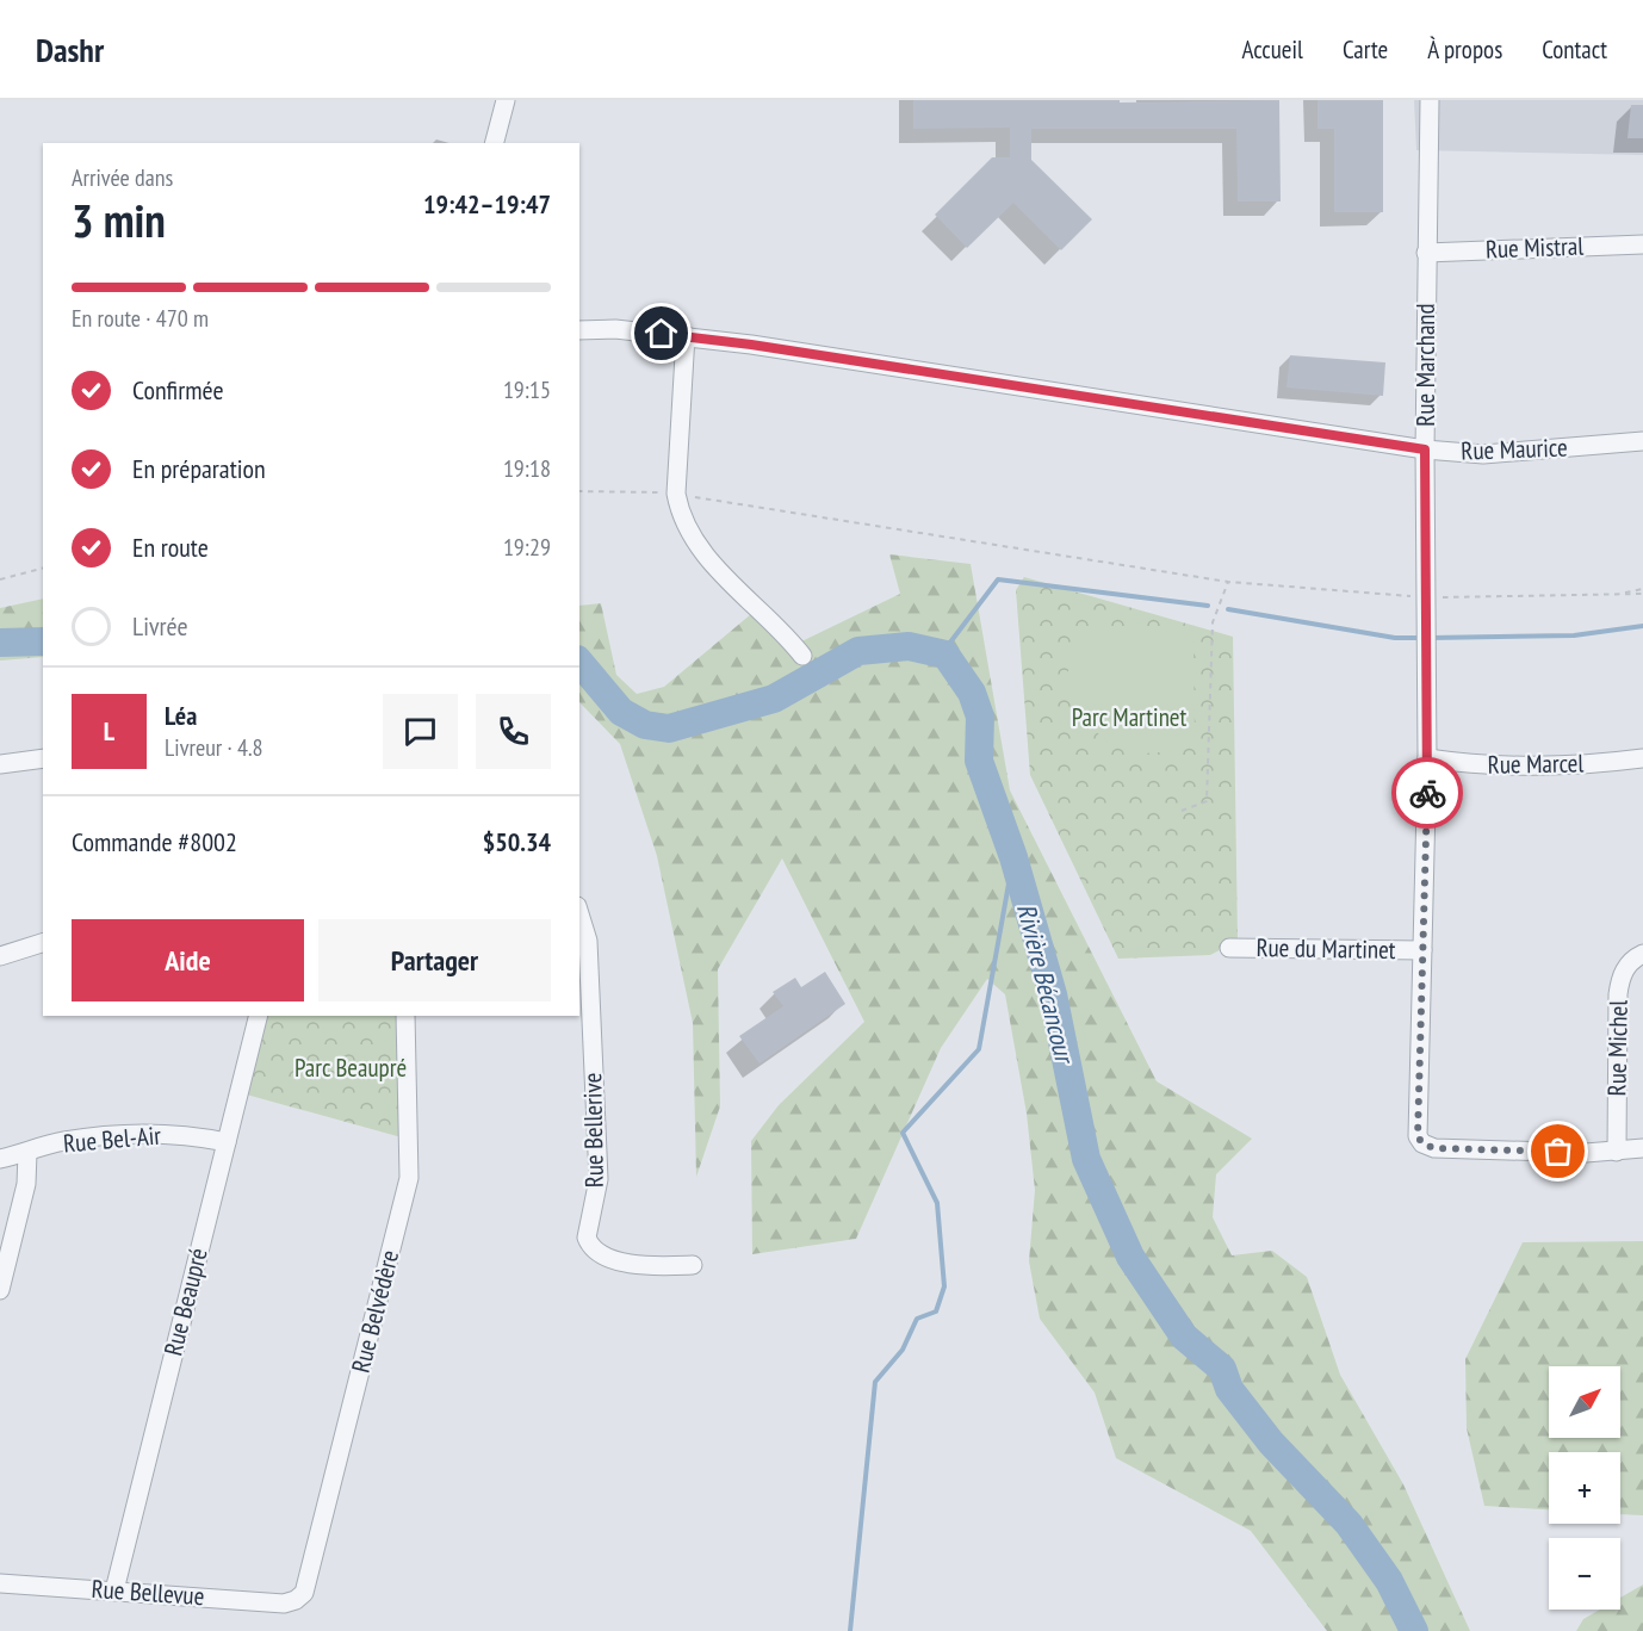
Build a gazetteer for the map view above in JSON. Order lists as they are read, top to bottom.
{
  "streets": {
    "street": [
      "Rue Mistral",
      "Rue Marchand",
      "Rue Maurice",
      "Rue Marcel",
      "Rue du Martinet",
      "Rue Michel",
      "Rue Bellerive",
      "Rue Bel-Air",
      "Rue Beaupré",
      "Rue Belvédère",
      "Rue Bellevue"
    ]
  },
  "crossings": [
    ["Rue Mistral", "Rue Marchand"],
    ["Rue Marchand", "Rue Maurice"],
    ["Rue Marchand", "Rue Marcel"],
    ["Rue Marchand", "Rue du Martinet"],
    ["Rue Marchand", "Rue Michel"],
    ["Rue Bel-Air", "Rue Beaupré"],
    ["Rue Beaupré", "Rue Bellevue"],
    ["Rue Belvédère", "Rue Bellevue"]
  ],
  "water": ["Rivière Bécancour"],
  "parks": ["Parc Martinet", "Parc Beaupré"],
  "north": "top right",
  "page": {
    "header": "Dashr",
    "nav": [
      "Accueil",
      "Carte",
      "À propos",
      "Contact"
    ],
    "heading": ["3 min", "Arrivée dans", "19:42–19:47"],
    "panel": [
      "Léa",
      "Livreur · 4.8",
      "Commande #8002",
      "$50.34"
    ],
    "bar": "En route · 470 m",
    "list": [
      ["Confirmée", "19:15"],
      ["En préparation", "19:18"],
      ["En route", "19:29"],
      "Livrée"
    ],
    "round": "L",
    "buttons": ["Aide", "Partager"],
    "map_buttons": ["+", "−"]
  }
}
